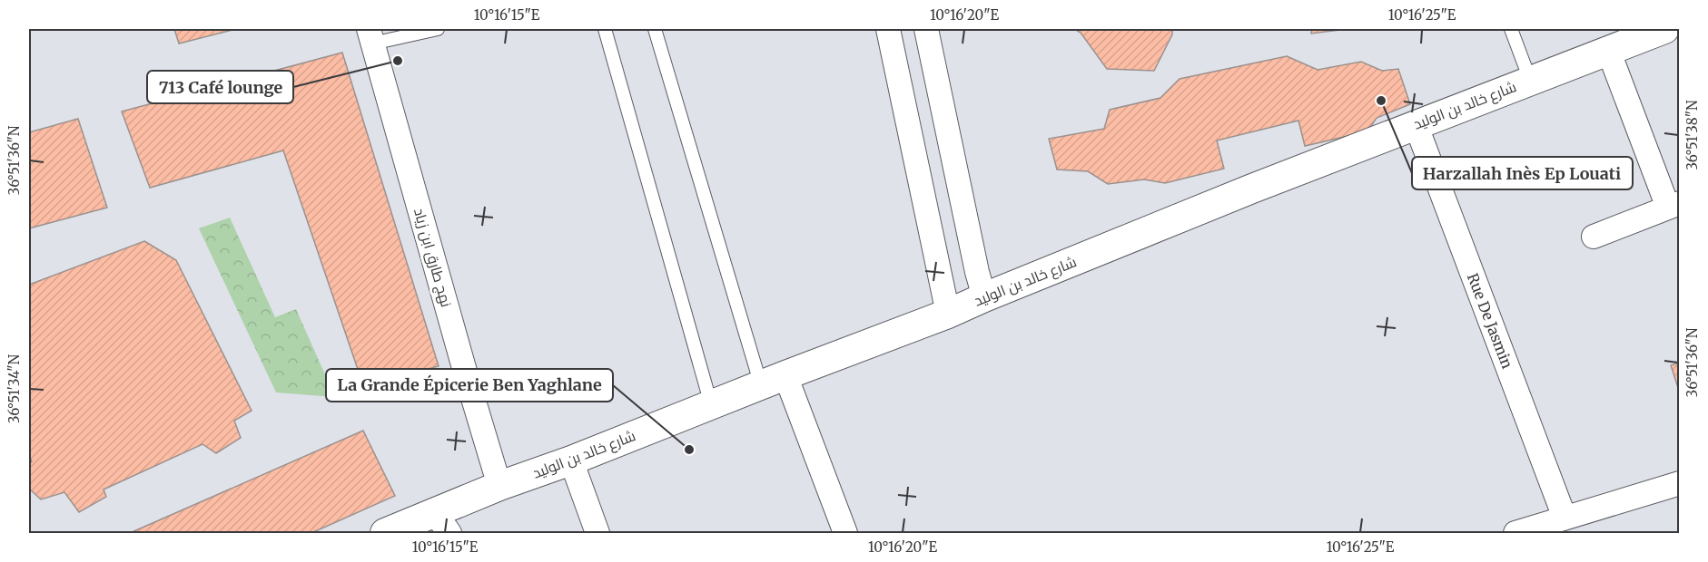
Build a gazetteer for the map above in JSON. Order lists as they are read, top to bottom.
{
  "streets": {
    "street": ["شارع خالد بن الوليد", "نهج طارق ابن زياد", "Rue De Jasmin"]
  },
  "crossings": [
    ["شارع خالد بن الوليد", "نهج طارق ابن زياد"],
    ["شارع خالد بن الوليد", "Rue De Jasmin"]
  ],
  "places": ["713 Café lounge", "Harzallah Inès Ep Louati", "La Grande Épicerie Ben Yaghlane"],
  "coordinates": [
    "10°16'15\"E",
    "10°16'20\"E",
    "10°16'25\"E",
    "36°51'38\"N",
    "36°51'36\"N",
    "36°51'34\"N"
  ]
}
